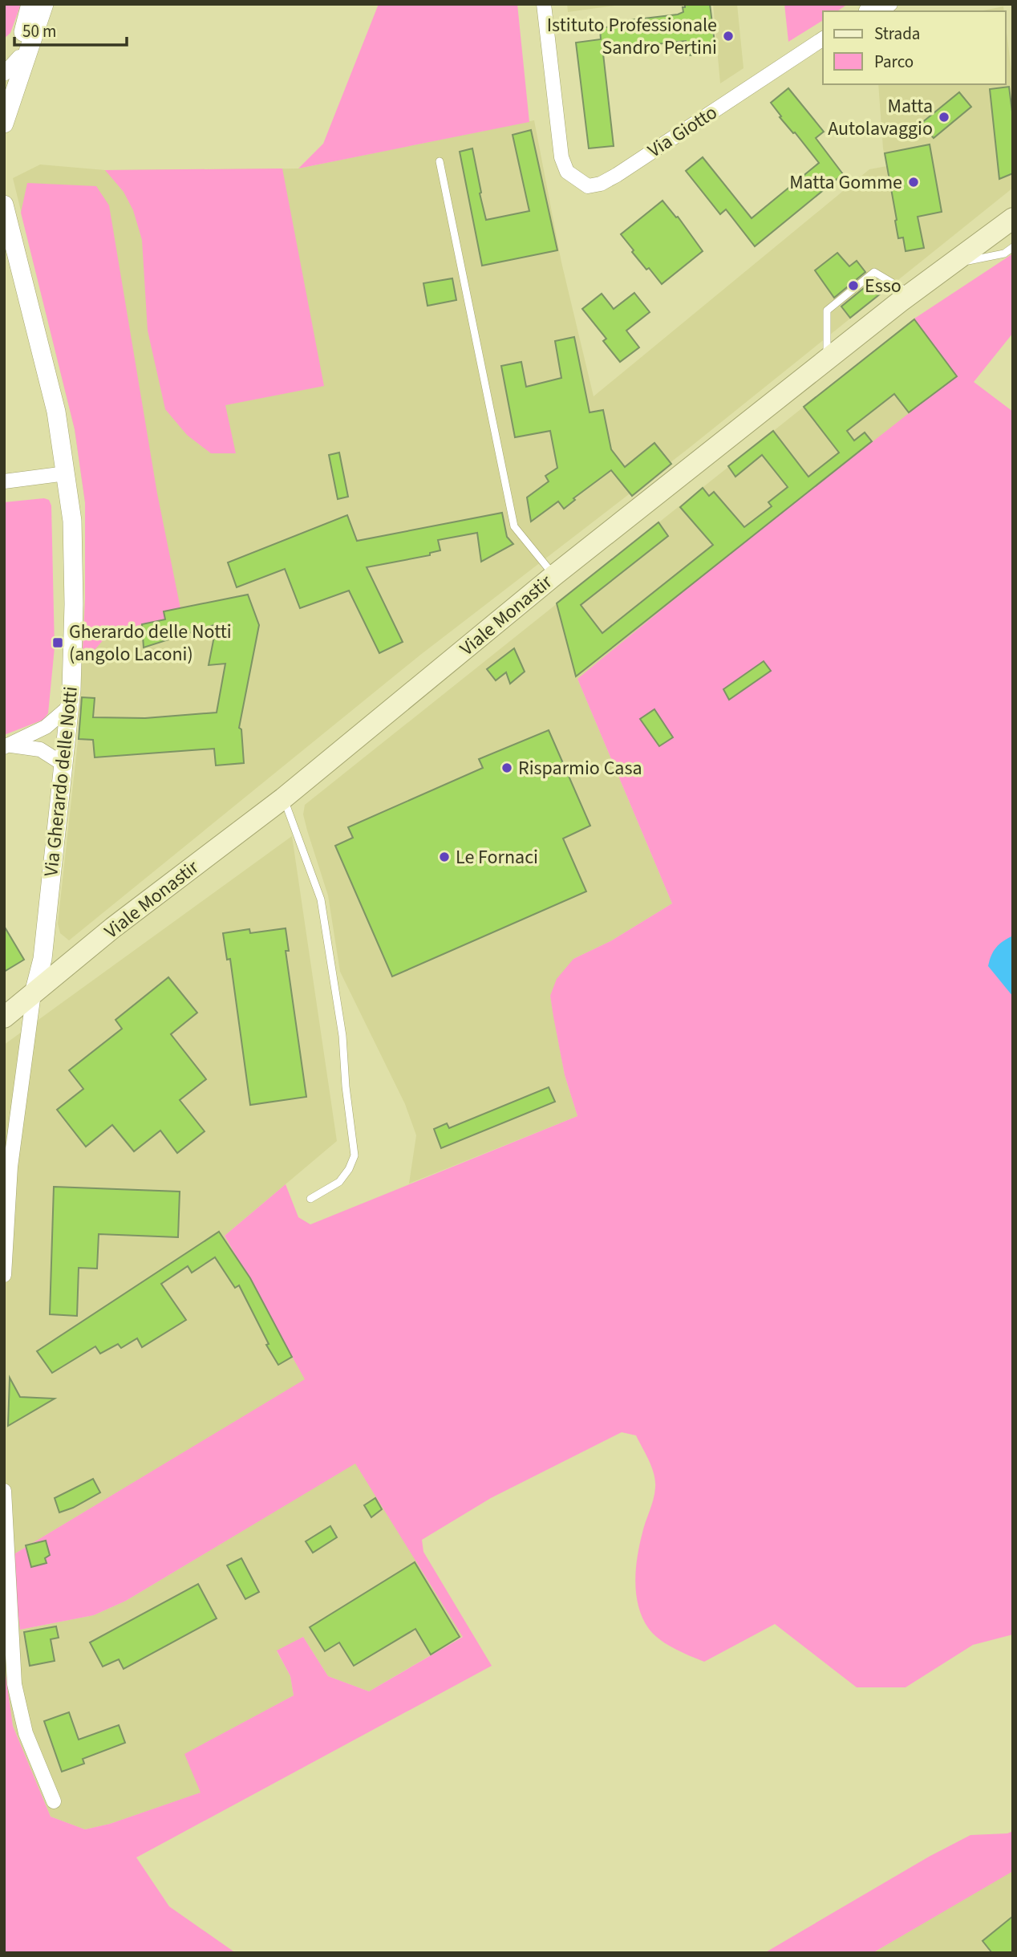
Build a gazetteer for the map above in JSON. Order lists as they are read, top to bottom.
{
  "streets": {
    "main road": ["Viale Monastir"],
    "street": ["Via Giotto", "Via Gherardo delle Notti"]
  },
  "crossings": [
    ["Viale Monastir", "Via Gherardo delle Notti"]
  ],
  "places": {
    "other": [
      "Istituto Professionale Sandro Pertini",
      "Matta Autolavaggio",
      "Matta Gomme",
      "Esso",
      "Risparmio Casa",
      "Le Fornaci"
    ],
    "transit": ["Gherardo delle Notti (angolo Laconi)"]
  },
  "legend": ["Strada", "Parco"],
  "scale_bar": "50 m"
}
